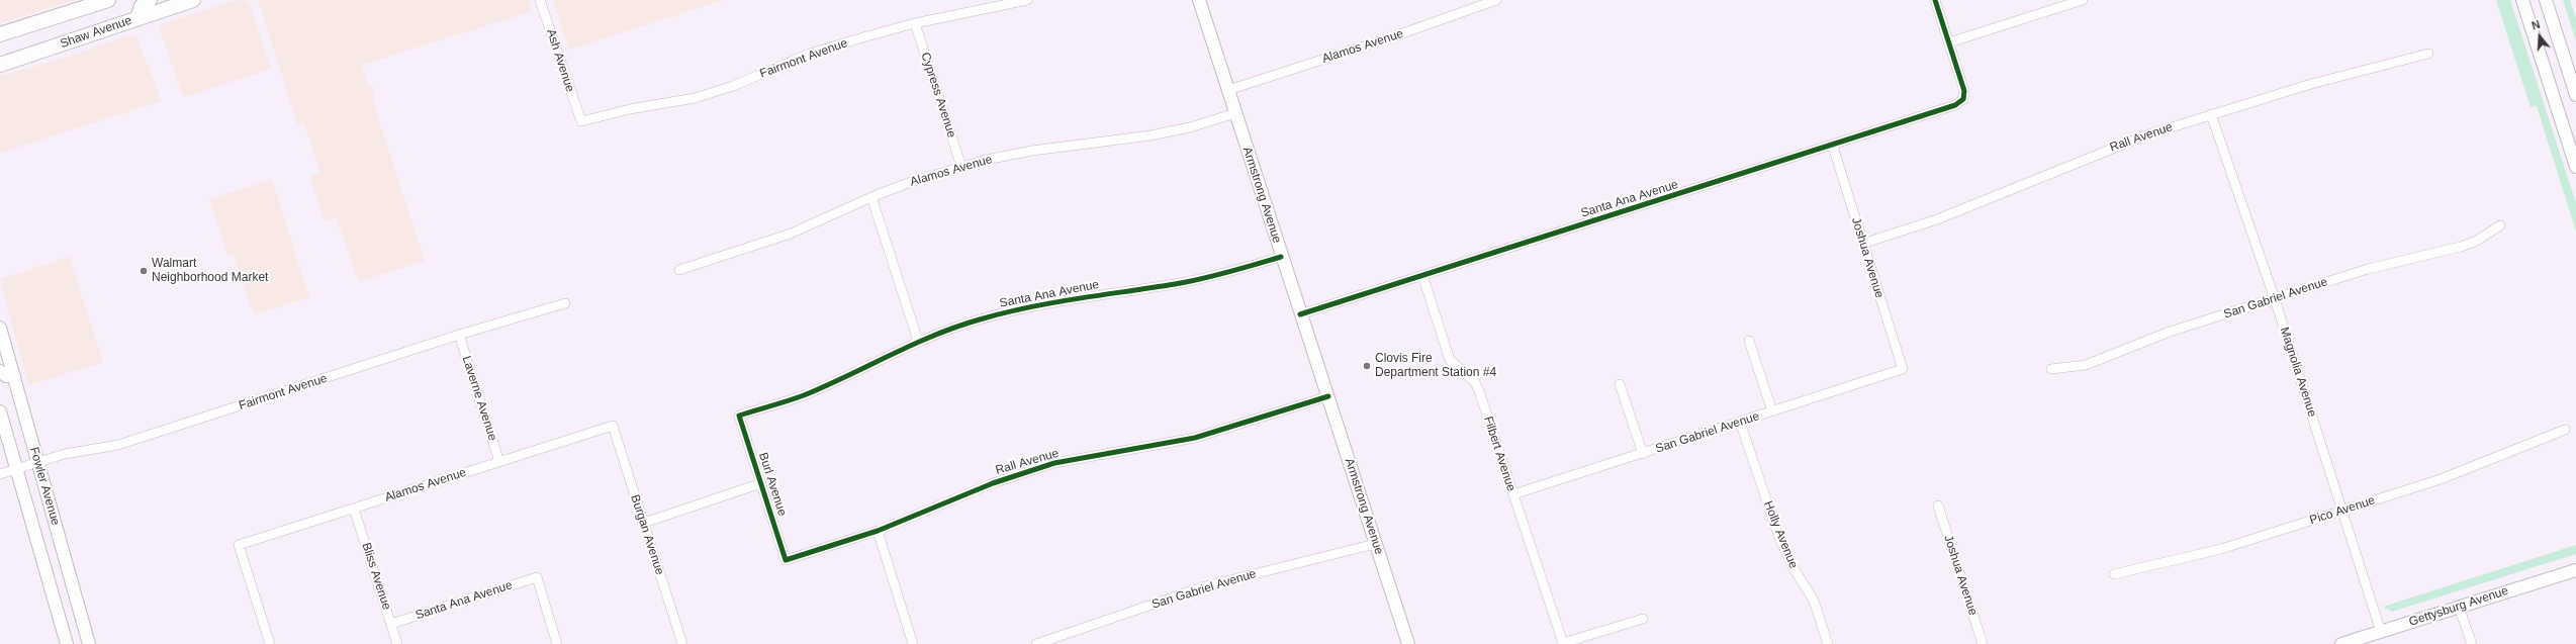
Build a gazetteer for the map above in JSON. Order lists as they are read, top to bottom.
{
  "streets": {
    "main road": ["Shaw Avenue"],
    "street": [
      "Alamos Avenue",
      "Fairmont Avenue",
      "Ash Avenue",
      "Cypress Avenue",
      "Rall Avenue",
      "Armstrong Avenue",
      "Santa Ana Avenue",
      "Joshua Avenue",
      "San Gabriel Avenue",
      "Magnolia Avenue",
      "Laverne Avenue",
      "Filbert Avenue",
      "Burl Avenue",
      "Fowler Avenue",
      "Pico Avenue",
      "Burgan Avenue",
      "Holly Avenue",
      "Bliss Avenue",
      "Gettysburg Avenue"
    ]
  },
  "crossings": [
    ["Alamos Avenue", "Cypress Avenue"],
    ["Alamos Avenue", "Armstrong Avenue"],
    ["Alamos Avenue", "Laverne Avenue"],
    ["Alamos Avenue", "Burgan Avenue"],
    ["Alamos Avenue", "Bliss Avenue"],
    ["Fairmont Avenue", "Ash Avenue"],
    ["Fairmont Avenue", "Cypress Avenue"],
    ["Fairmont Avenue", "Laverne Avenue"],
    ["Fairmont Avenue", "Fowler Avenue"],
    ["Rall Avenue", "Armstrong Avenue"],
    ["Rall Avenue", "Joshua Avenue"],
    ["Rall Avenue", "Magnolia Avenue"],
    ["Rall Avenue", "Burl Avenue"],
    ["Armstrong Avenue", "Santa Ana Avenue"],
    ["Armstrong Avenue", "San Gabriel Avenue"],
    ["Santa Ana Avenue", "Joshua Avenue"],
    ["Santa Ana Avenue", "Filbert Avenue"],
    ["Santa Ana Avenue", "Burl Avenue"],
    ["Santa Ana Avenue", "Bliss Avenue"],
    ["Joshua Avenue", "San Gabriel Avenue"],
    ["San Gabriel Avenue", "Magnolia Avenue"],
    ["San Gabriel Avenue", "Filbert Avenue"],
    ["San Gabriel Avenue", "Holly Avenue"],
    ["Magnolia Avenue", "Pico Avenue"],
    ["Magnolia Avenue", "Gettysburg Avenue"]
  ],
  "places": ["Walmart Neighborhood Market", "Clovis Fire Department Station #4"],
  "north": "top"
}
